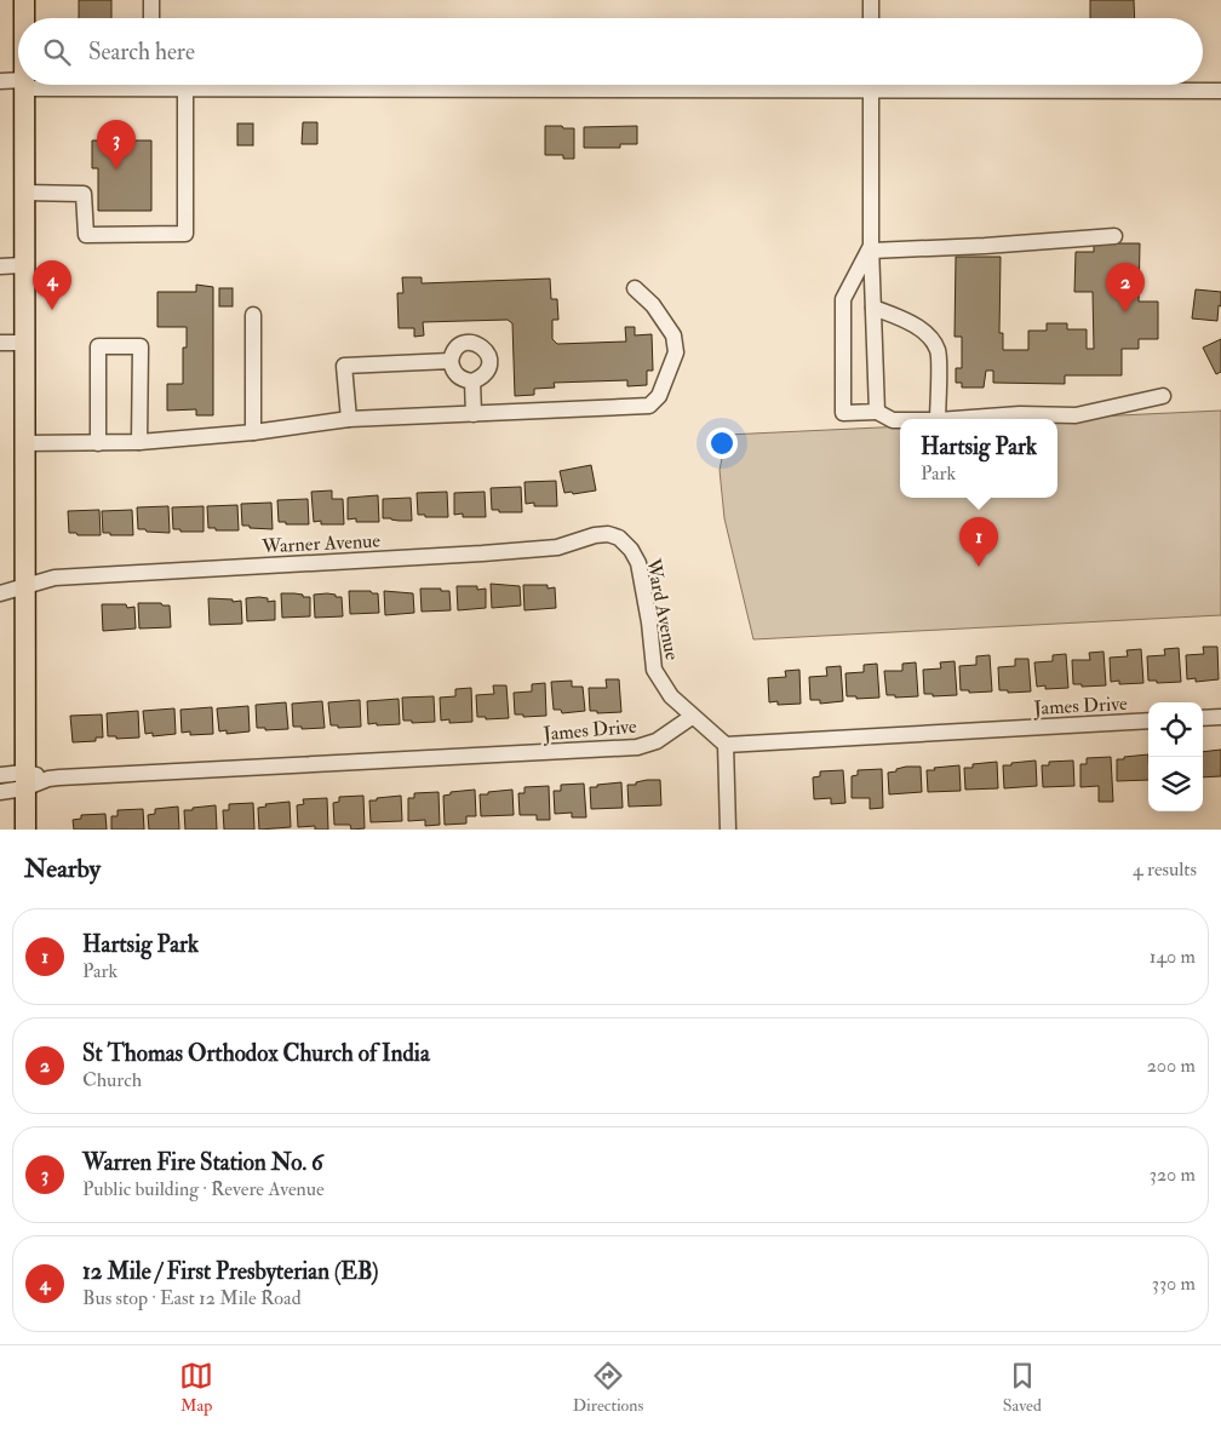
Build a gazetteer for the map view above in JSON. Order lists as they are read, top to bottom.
{
  "streets": {
    "street": ["Warner Avenue", "Ward Avenue", "James Drive"]
  },
  "crossings": [
    ["Warner Avenue", "Ward Avenue"],
    ["Ward Avenue", "James Drive"]
  ],
  "page": {
    "search": "Search here",
    "pins": [
      "3",
      "4",
      "2",
      "1"
    ],
    "popup": ["Hartsig Park", "Park"],
    "heading": ["Nearby", "4 results"],
    "list": [
      {
        "mark": "1",
        "name": "Hartsig Park",
        "note": "Park",
        "value": "140 m"
      },
      {
        "mark": "2",
        "name": "St Thomas Orthodox Church of India",
        "note": "Church",
        "value": "200 m"
      },
      {
        "mark": "3",
        "name": "Warren Fire Station No. 6",
        "note": "Public building · Revere Avenue",
        "value": "320 m"
      },
      {
        "mark": "4",
        "name": "12 Mile / First Presbyterian (EB)",
        "note": "Bus stop · East 12 Mile Road",
        "value": "330 m"
      }
    ],
    "nav": ["Map", "Directions", "Saved"]
  }
}
